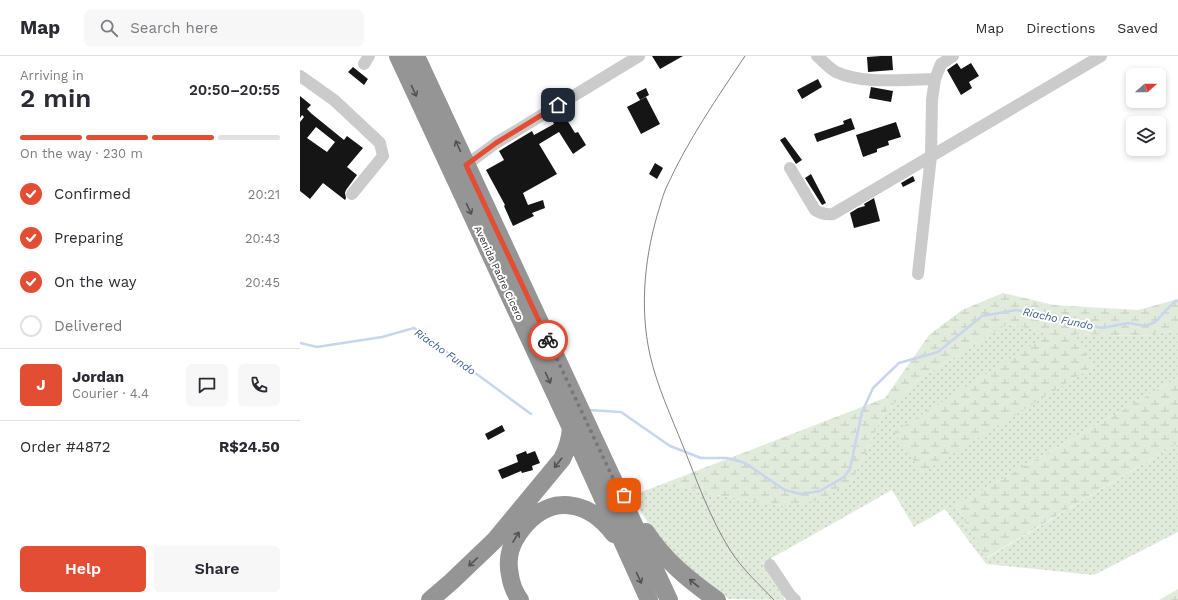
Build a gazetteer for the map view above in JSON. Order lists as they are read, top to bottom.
{
  "streets": {
    "highway": ["Avenida Padre Cícero"]
  },
  "water": ["Riacho Fundo"],
  "north": "right",
  "page": {
    "header": "Map",
    "search": "Search here",
    "nav": ["Map", "Directions", "Saved"],
    "heading": ["2 min", "Arriving in", "20:50–20:55"],
    "panel": [
      "Jordan",
      "Courier · 4.4",
      "Order #4872",
      "R$24.50"
    ],
    "bar": "On the way · 230 m",
    "list": [
      ["Confirmed", "20:21"],
      ["Preparing", "20:43"],
      ["On the way", "20:45"],
      "Delivered"
    ],
    "round": "J",
    "buttons": ["Help", "Share"]
  }
}
